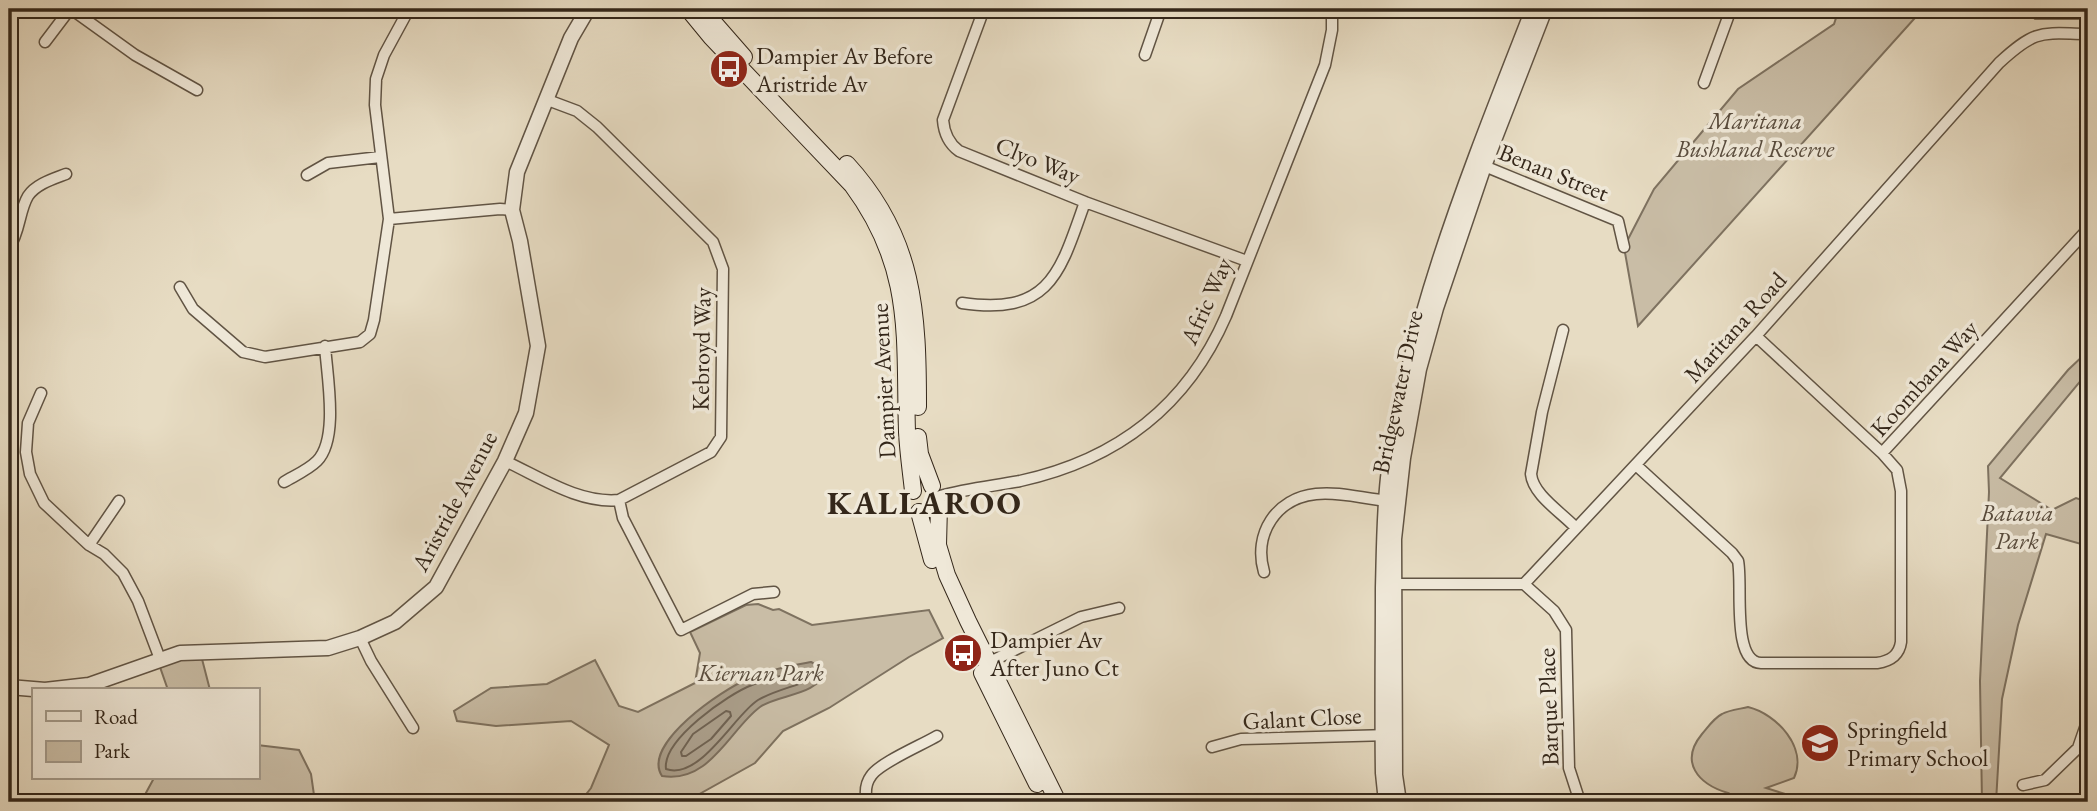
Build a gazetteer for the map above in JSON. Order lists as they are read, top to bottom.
{
  "streets": {
    "main road": ["Dampier Avenue"],
    "street": [
      "Clyo Way",
      "Benan Street",
      "Afric Way",
      "Maritana Road",
      "Kebroyd Way",
      "Koombana Way",
      "Bridgewater Drive",
      "Aristride Avenue",
      "Barque Place",
      "Galant Close"
    ]
  },
  "crossings": [
    ["Clyo Way", "Afric Way"],
    ["Benan Street", "Bridgewater Drive"],
    ["Afric Way", "Dampier Avenue"],
    ["Maritana Road", "Koombana Way"],
    ["Maritana Road", "Barque Place"],
    ["Kebroyd Way", "Aristride Avenue"],
    ["Bridgewater Drive", "Galant Close"]
  ],
  "districts": ["KALLAROO"],
  "parks": ["Maritana Bushland Reserve", "Batavia Park", "Kiernan Park"],
  "places": {
    "bus stop": ["Dampier Av Before Aristride Av", "Dampier Av After Juno Ct"],
    "school or university": ["Springfield Primary School"]
  },
  "legend": ["Road", "Park"]
}
